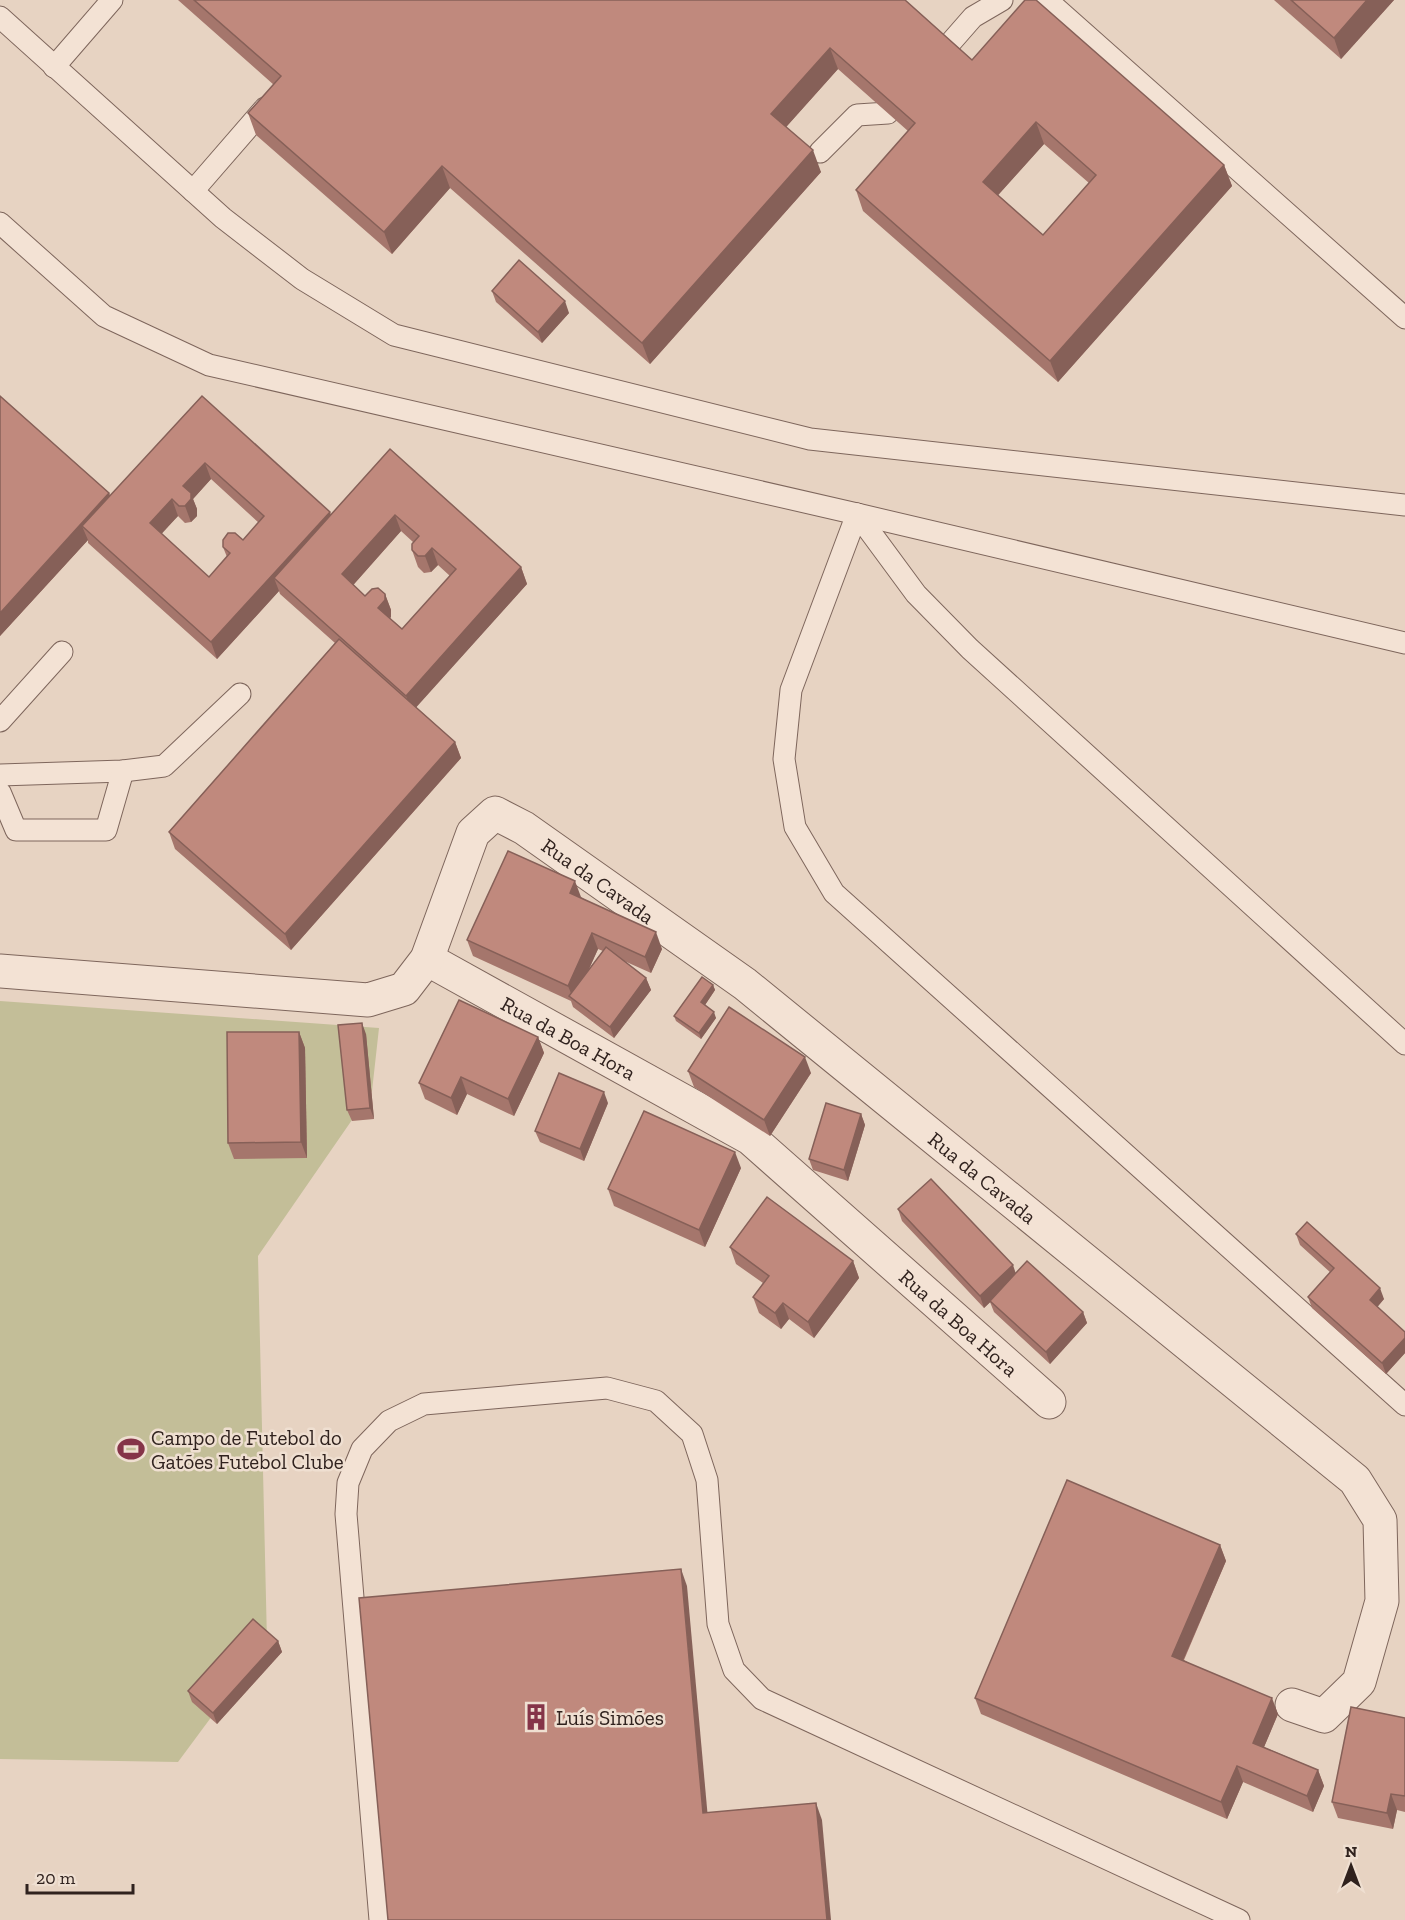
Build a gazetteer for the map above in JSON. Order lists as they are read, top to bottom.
{
  "streets": {
    "street": ["Rua da Cavada", "Rua da Boa Hora"]
  },
  "crossings": [
    ["Rua da Cavada", "Rua da Boa Hora"]
  ],
  "places": {
    "sports": ["Campo de Futebol do Gatões Futebol Clube"],
    "building": ["Luís Simões"]
  },
  "scale_bar": "20 m",
  "north": "top"
}
